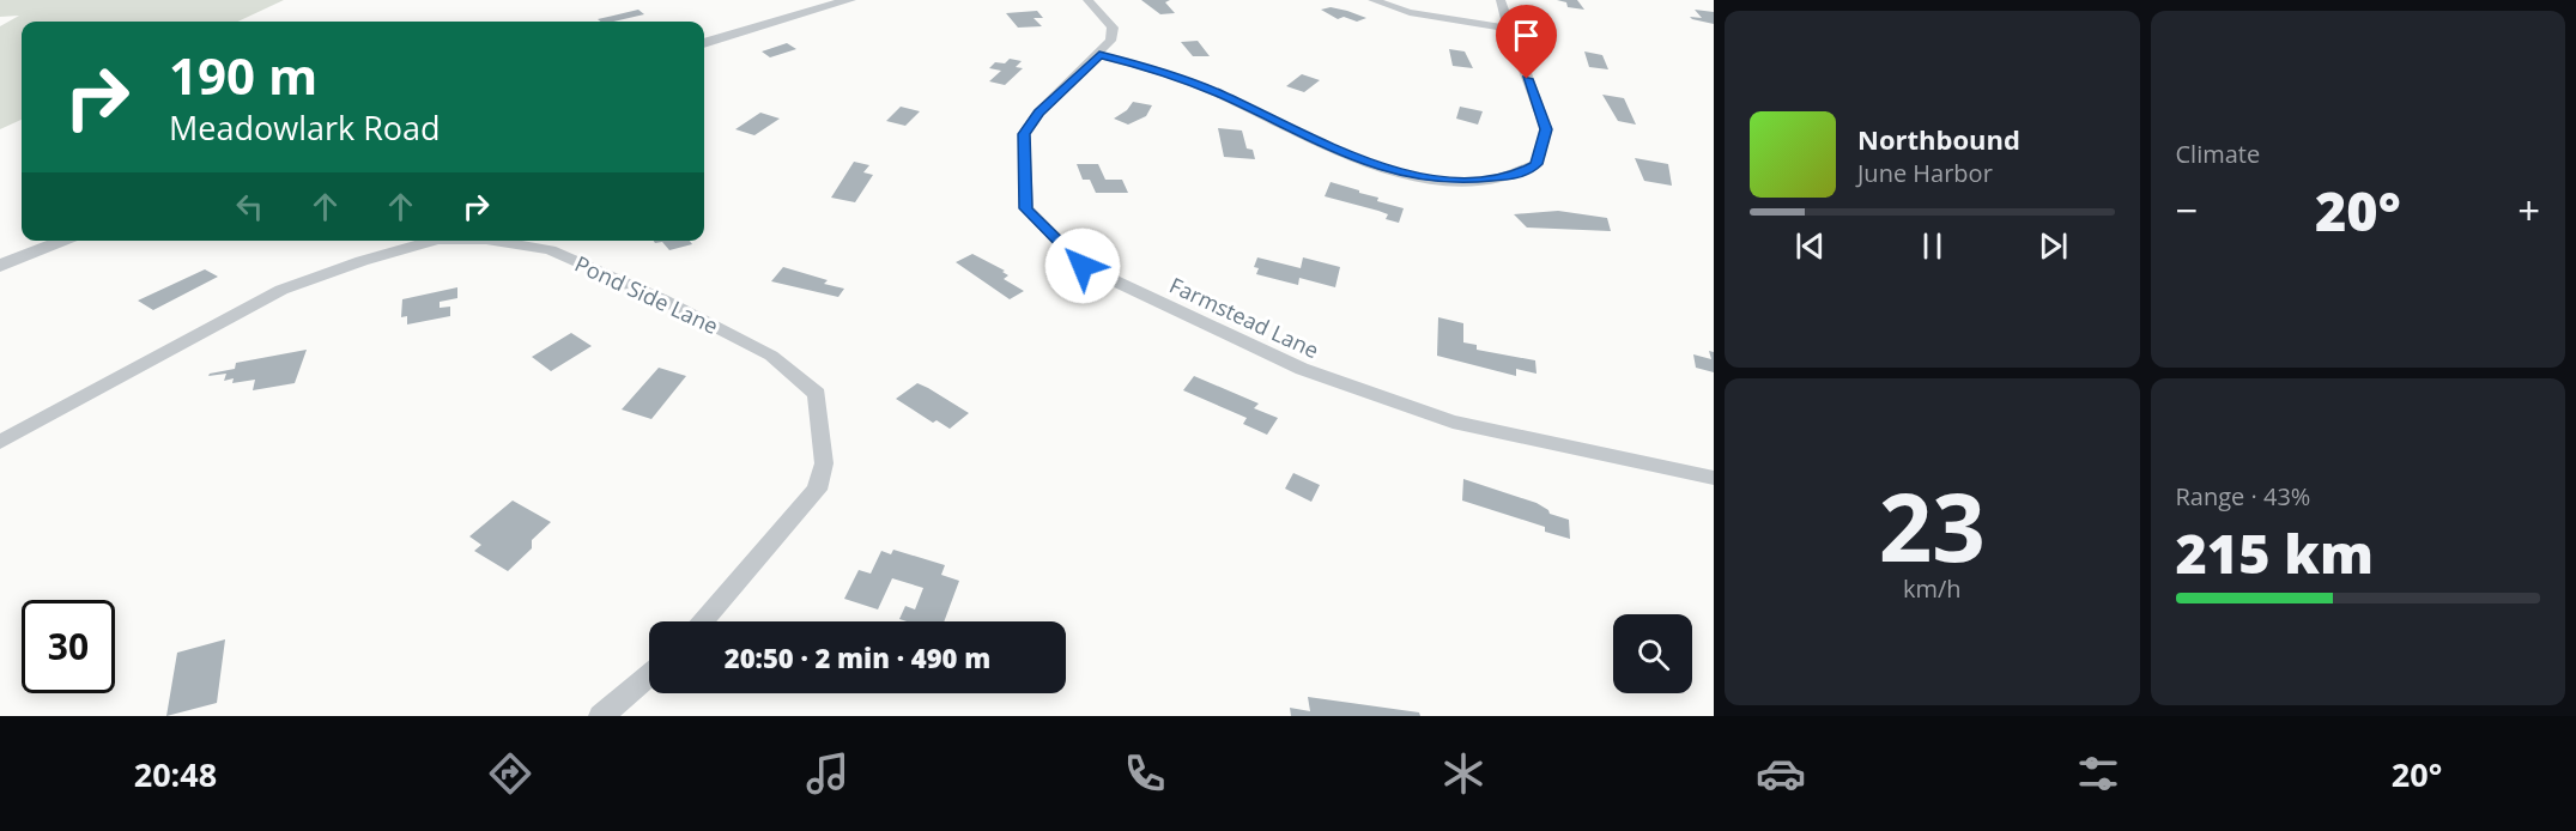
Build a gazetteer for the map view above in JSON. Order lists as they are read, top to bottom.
{
  "streets": {
    "street": ["Pond Side Lane", "Farmstead Lane"]
  },
  "page": {
    "tile": [
      "Climate",
      ["23", "km/h"],
      ["Range · 43%", "215 km"]
    ],
    "turn": ["190 m", "Meadowlark Road"],
    "song": ["Northbound", "June Harbor"],
    "heat": ["−", "20°", "+"],
    "limit": "30",
    "trip": "20:50 · 2 min · 490 m",
    "tabs": ["20:48", "20°"]
  }
}
